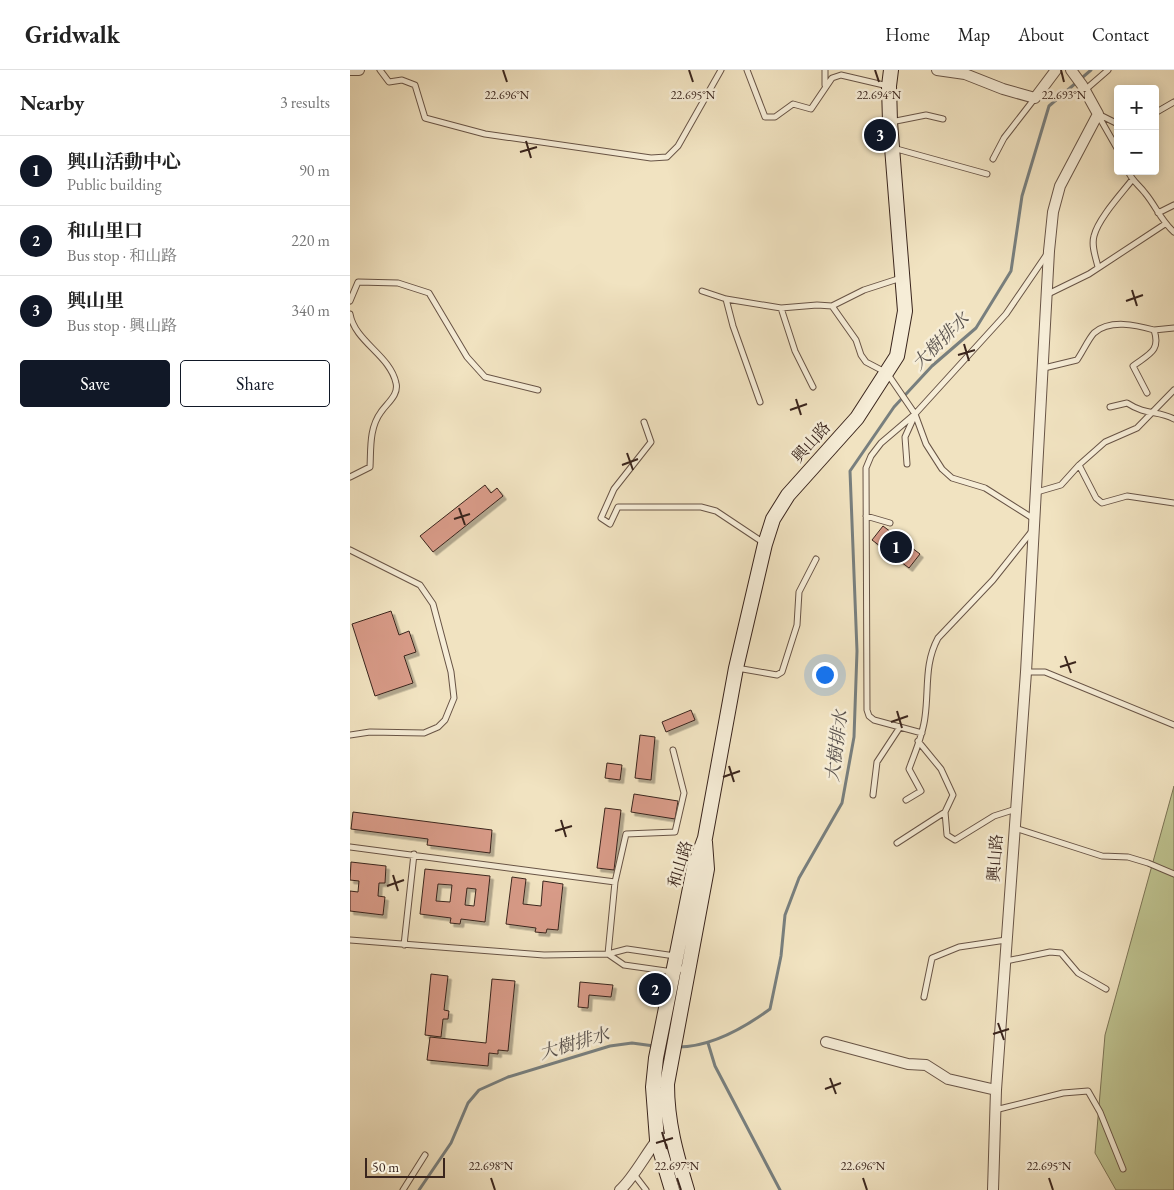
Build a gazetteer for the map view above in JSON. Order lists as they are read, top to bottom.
{
  "streets": {
    "main road": ["興山路", "和山路"]
  },
  "crossings": [
    ["興山路", "和山路"]
  ],
  "water": ["大樹排水"],
  "scale_bar": "50 m",
  "page": {
    "header": "Gridwalk",
    "nav": [
      "Home",
      "Map",
      "About",
      "Contact"
    ],
    "heading": ["Nearby", "3 results"],
    "map_buttons": ["+", "−"],
    "pins": ["3", "1", "2"],
    "list": [
      {
        "mark": "1",
        "name": "興山活動中心",
        "note": "Public building",
        "value": "90 m"
      },
      {
        "mark": "2",
        "name": "和山里口",
        "note": "Bus stop · 和山路",
        "value": "220 m"
      },
      {
        "mark": "3",
        "name": "興山里",
        "note": "Bus stop · 興山路",
        "value": "340 m"
      }
    ],
    "buttons": ["Save", "Share"],
    "scale": "50 m"
  },
  "coordinates": [
    "22.696°N",
    "22.695°N",
    "22.694°N",
    "22.693°N",
    "22.698°N",
    "22.697°N"
  ]
}
